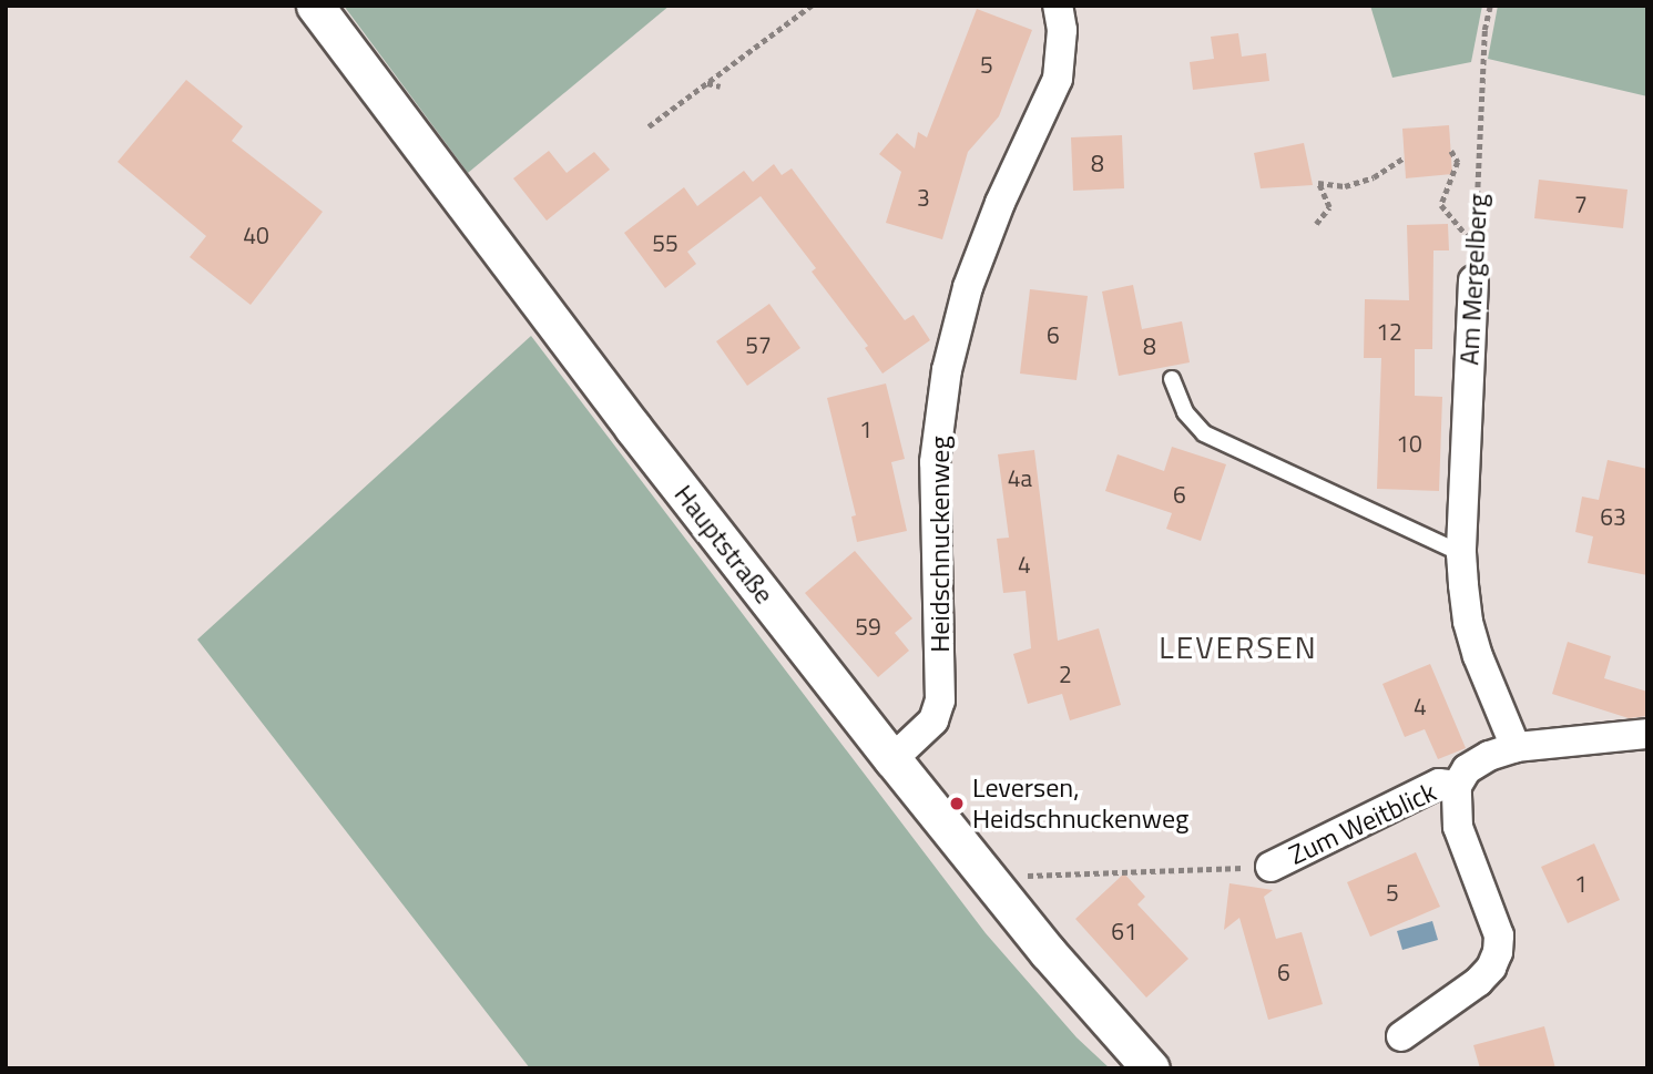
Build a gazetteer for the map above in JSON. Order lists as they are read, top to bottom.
{
  "streets": {
    "street": [
      "Am Mergelberg",
      "Hauptstraße",
      "Heidschnuckenweg",
      "Zum Weitblick"
    ]
  },
  "crossings": [
    ["Am Mergelberg", "Zum Weitblick"],
    ["Hauptstraße", "Heidschnuckenweg"]
  ],
  "districts": ["LEVERSEN"],
  "places": ["Leversen, Heidschnuckenweg"],
  "house_numbers": [
    "5",
    "8",
    "3",
    "7",
    "40",
    "55",
    "12",
    "6",
    "57",
    "8",
    "1",
    "10",
    "4a",
    "6",
    "63",
    "4",
    "59",
    "2",
    "4",
    "1",
    "5",
    "61",
    "6"
  ]
}
